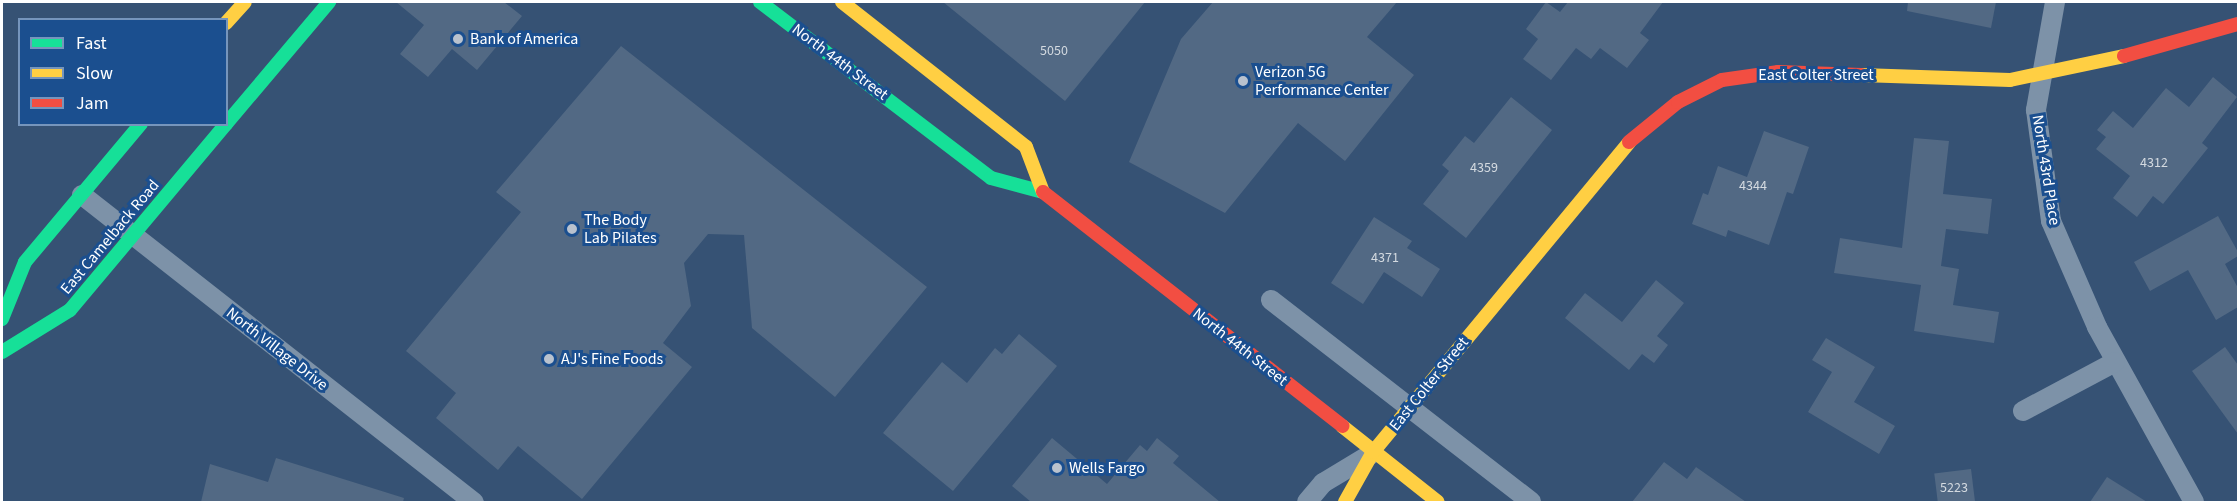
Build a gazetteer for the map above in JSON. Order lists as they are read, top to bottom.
{
  "streets": {
    "main road": ["North 44th Street", "East Colter Street", "East Camelback Road"],
    "street": ["North 43rd Place", "North Village Drive"]
  },
  "crossings": [
    ["North 44th Street", "East Colter Street"],
    ["East Colter Street", "North 43rd Place"],
    ["East Camelback Road", "North Village Drive"]
  ],
  "places": [
    "Bank of America",
    "Verizon 5G Performance Center",
    "The Body Lab Pilates",
    "AJ's Fine Foods",
    "Wells Fargo"
  ],
  "house_numbers": [
    "5050",
    "4312",
    "4359",
    "4344",
    "4371",
    "5223"
  ],
  "legend": ["Fast", "Slow", "Jam"]
}
